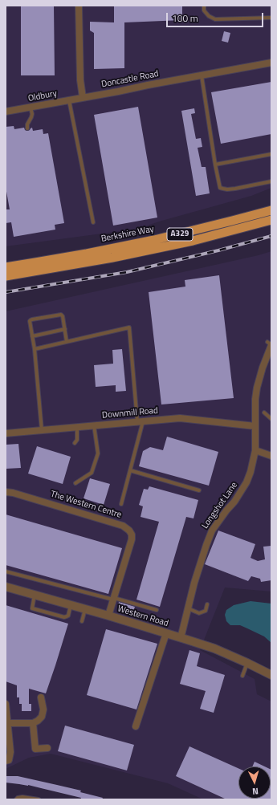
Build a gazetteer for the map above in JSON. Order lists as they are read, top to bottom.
{
  "streets": {
    "highway": ["Berkshire Way", "A329"],
    "street": [
      "Doncastle Road",
      "Oldbury",
      "Downmill Road",
      "The Western Centre",
      "Longshot Lane",
      "Western Road"
    ]
  },
  "crossings": [
    ["Doncastle Road", "Oldbury"],
    ["Downmill Road", "Longshot Lane"],
    ["The Western Centre", "Western Road"],
    ["Longshot Lane", "Western Road"]
  ],
  "scale_bar": "100 m",
  "north": "bottom"
}
